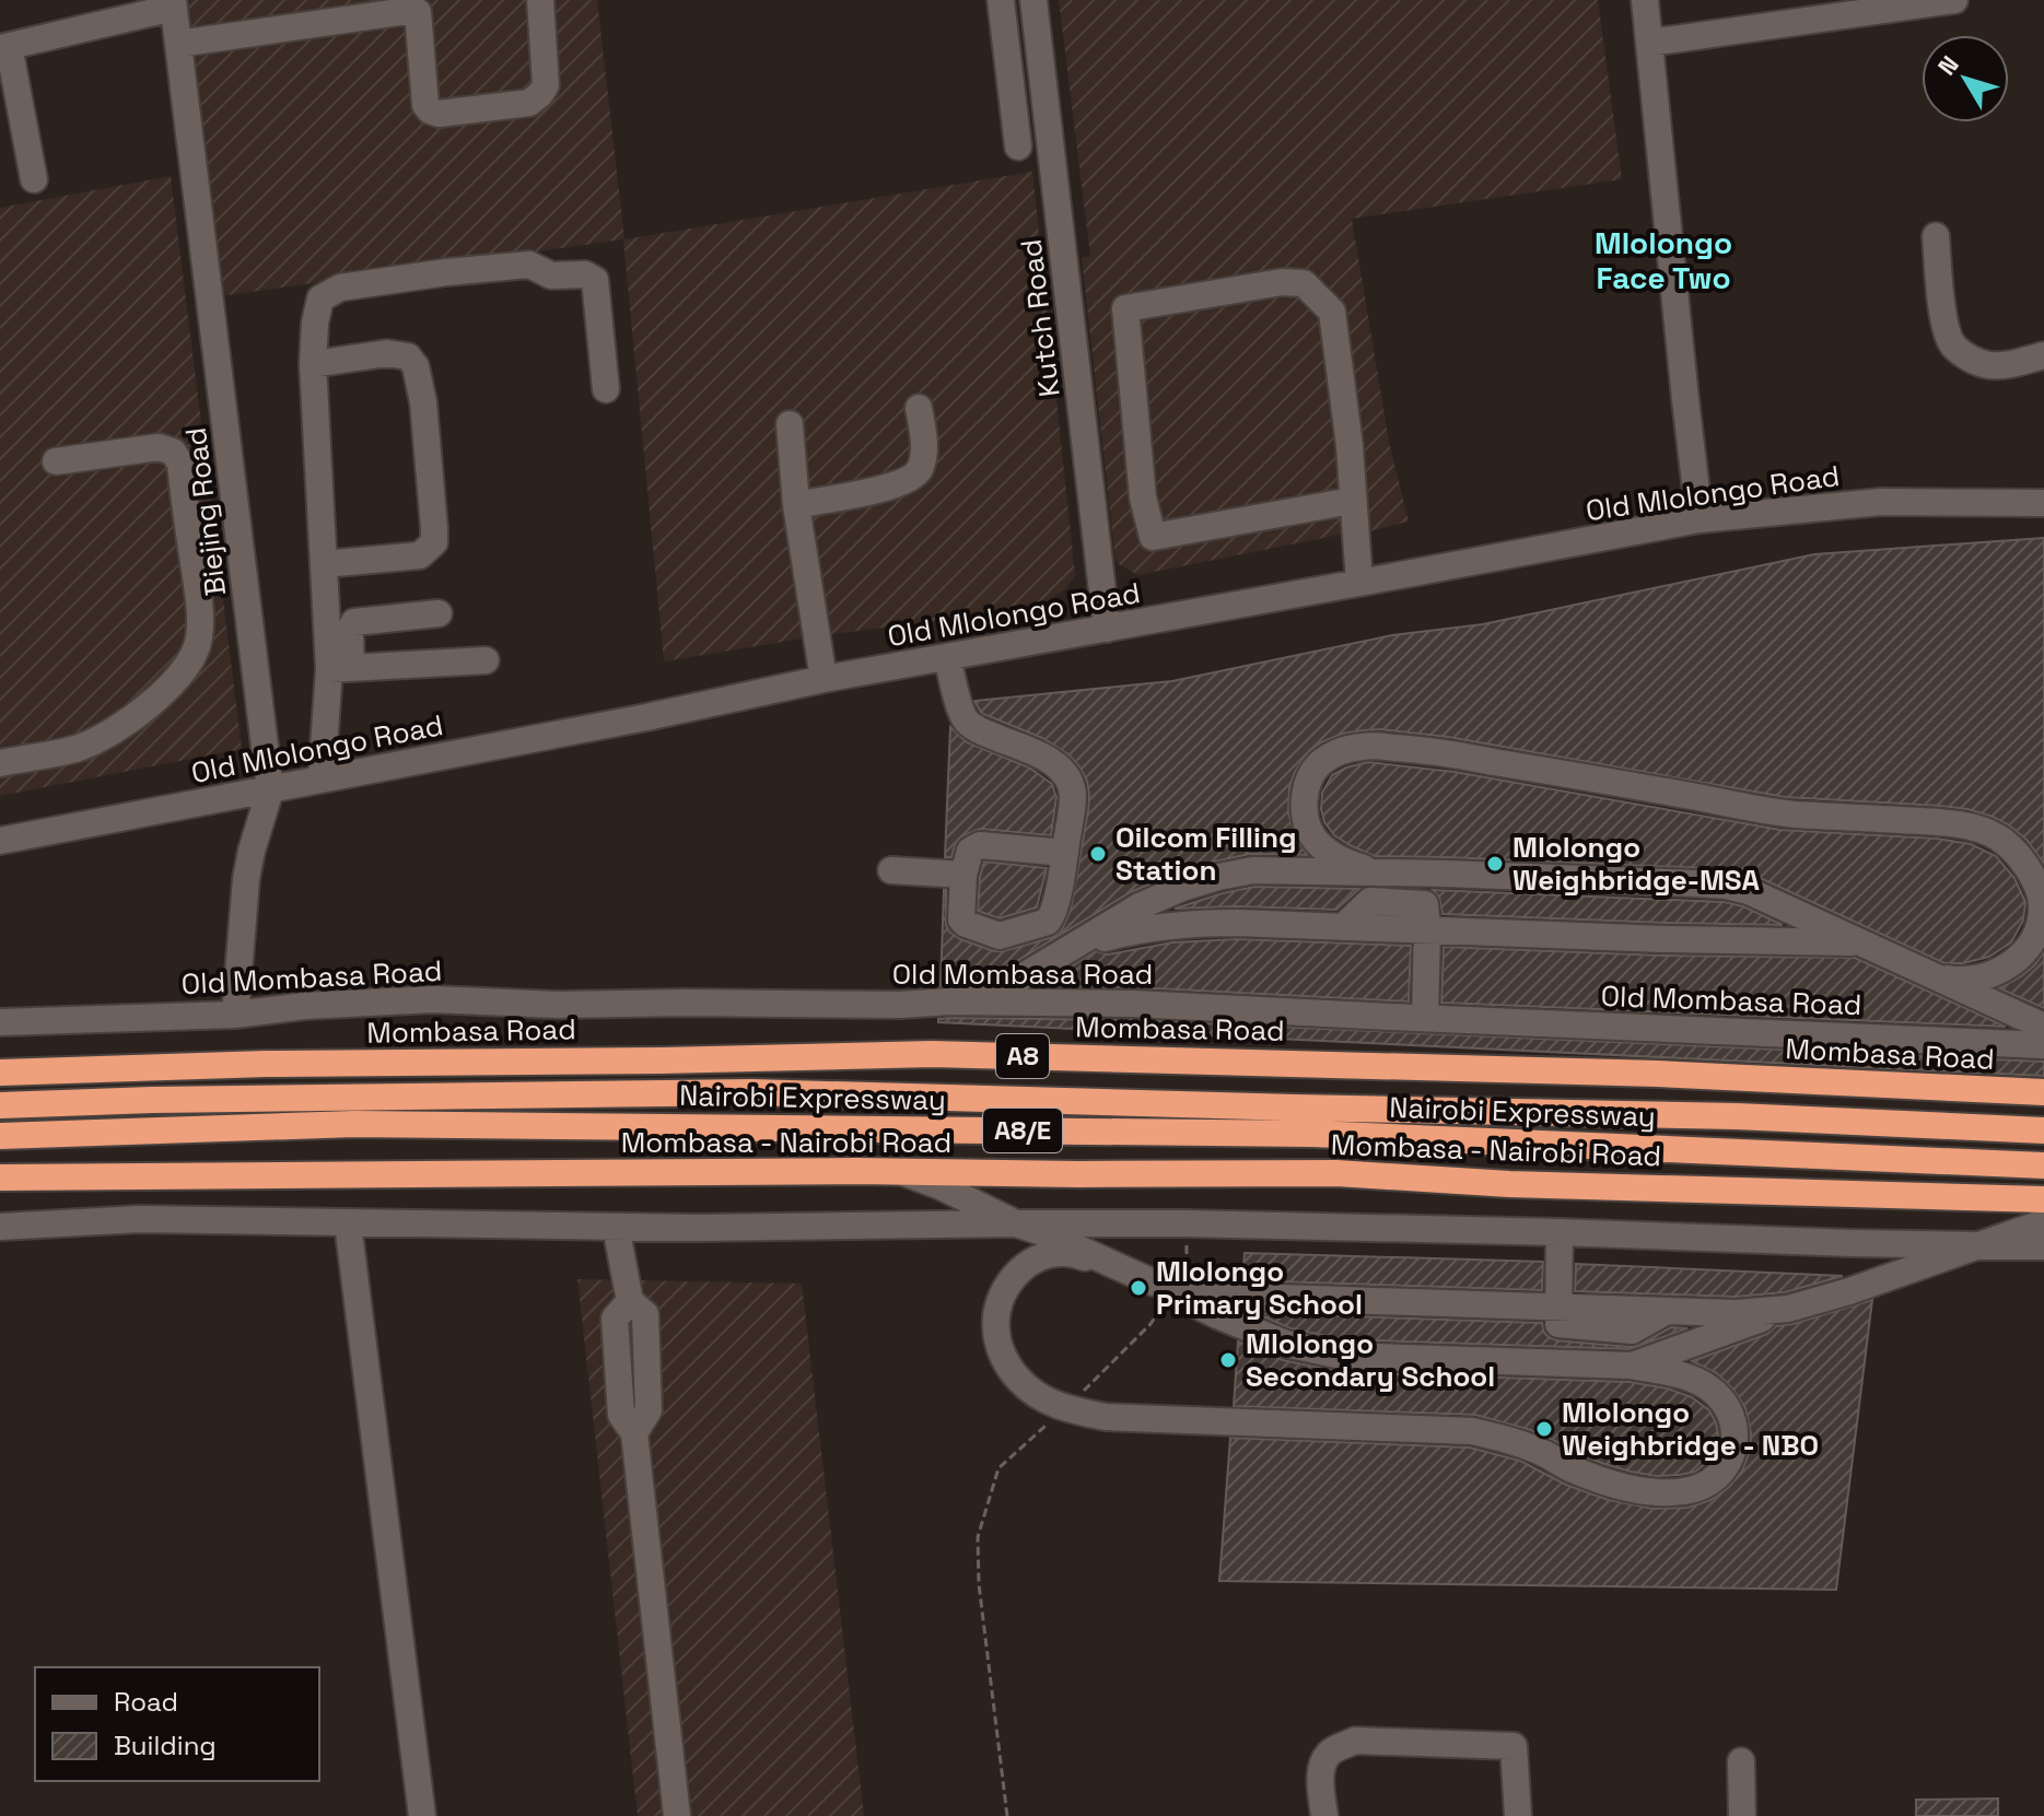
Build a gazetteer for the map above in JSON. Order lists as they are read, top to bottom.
{
  "streets": {
    "highway": [
      "Mombasa Road",
      "A8",
      "Nairobi Expressway",
      "A8/E",
      "Mombasa - Nairobi Road"
    ],
    "street": [
      "Kutch Road",
      "Old Mlolongo Road",
      "Biejing Road",
      "Old Mombasa Road"
    ]
  },
  "crossings": [
    ["Kutch Road", "Old Mlolongo Road"],
    ["Old Mlolongo Road", "Biejing Road"],
    ["Biejing Road", "Old Mombasa Road"]
  ],
  "districts": ["Mlolongo Face Two"],
  "places": [
    "Oilcom Filling Station",
    "Mlolongo Weighbridge-MSA",
    "Mlolongo Primary School",
    "Mlolongo Secondary School",
    "Mlolongo Weighbridge - NBO"
  ],
  "legend": ["Road", "Building"],
  "north": "top left"
}
